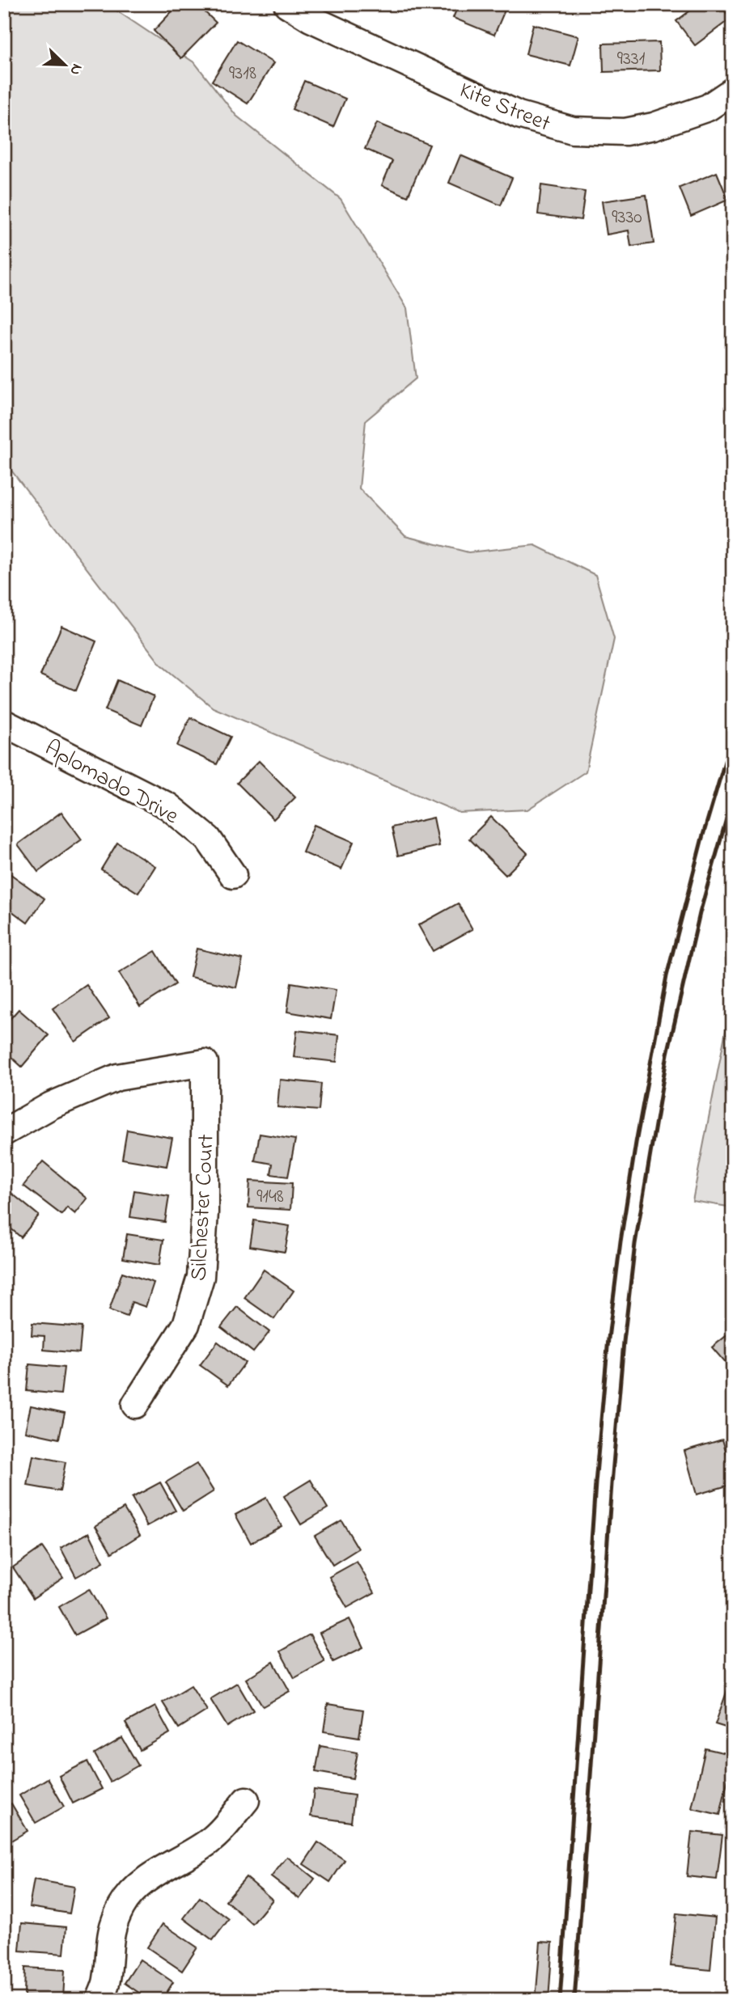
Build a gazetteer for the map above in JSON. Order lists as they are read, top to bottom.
{
  "streets": {
    "street": ["Kite Street", "Aplomado Drive", "Silchester Court"]
  },
  "house_numbers": [
    "9331",
    "9318",
    "9330",
    "9148"
  ],
  "north": "bottom right"
}
